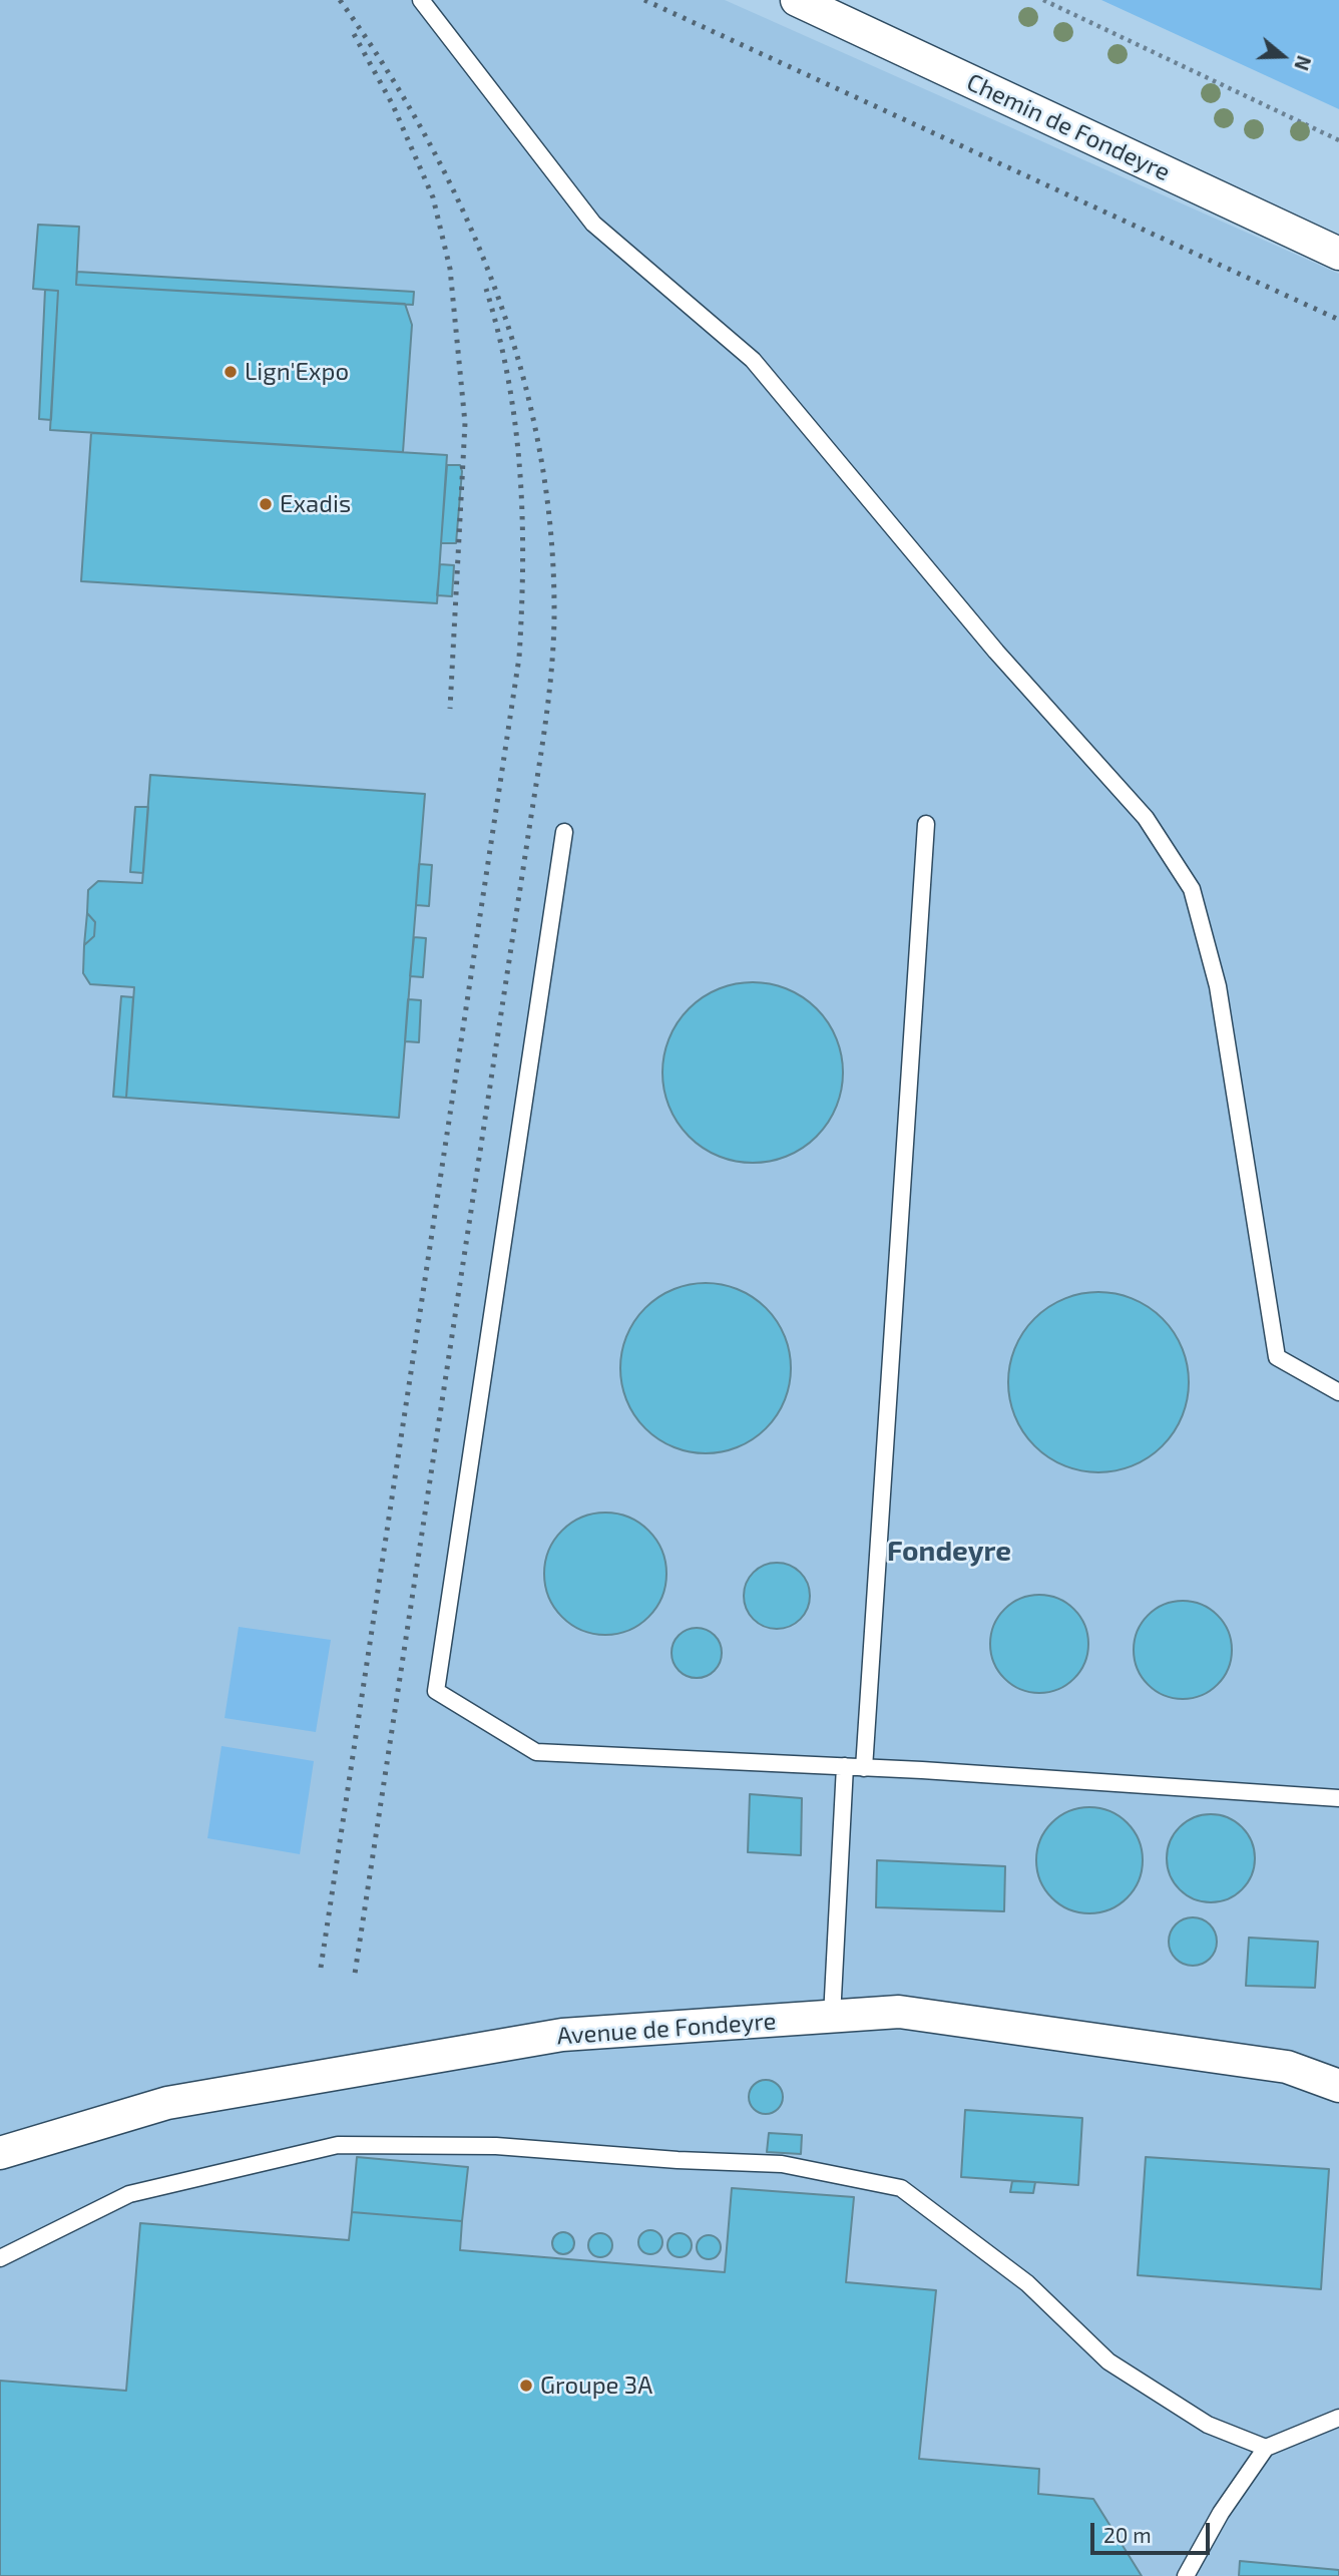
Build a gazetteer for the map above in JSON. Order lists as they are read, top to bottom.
{
  "streets": {
    "street": ["Chemin de Fondeyre", "Avenue de Fondeyre"]
  },
  "districts": ["Fondeyre"],
  "places": ["Lign'Expo", "Exadis", "Groupe 3A"],
  "scale_bar": "20 m",
  "north": "right"
}
